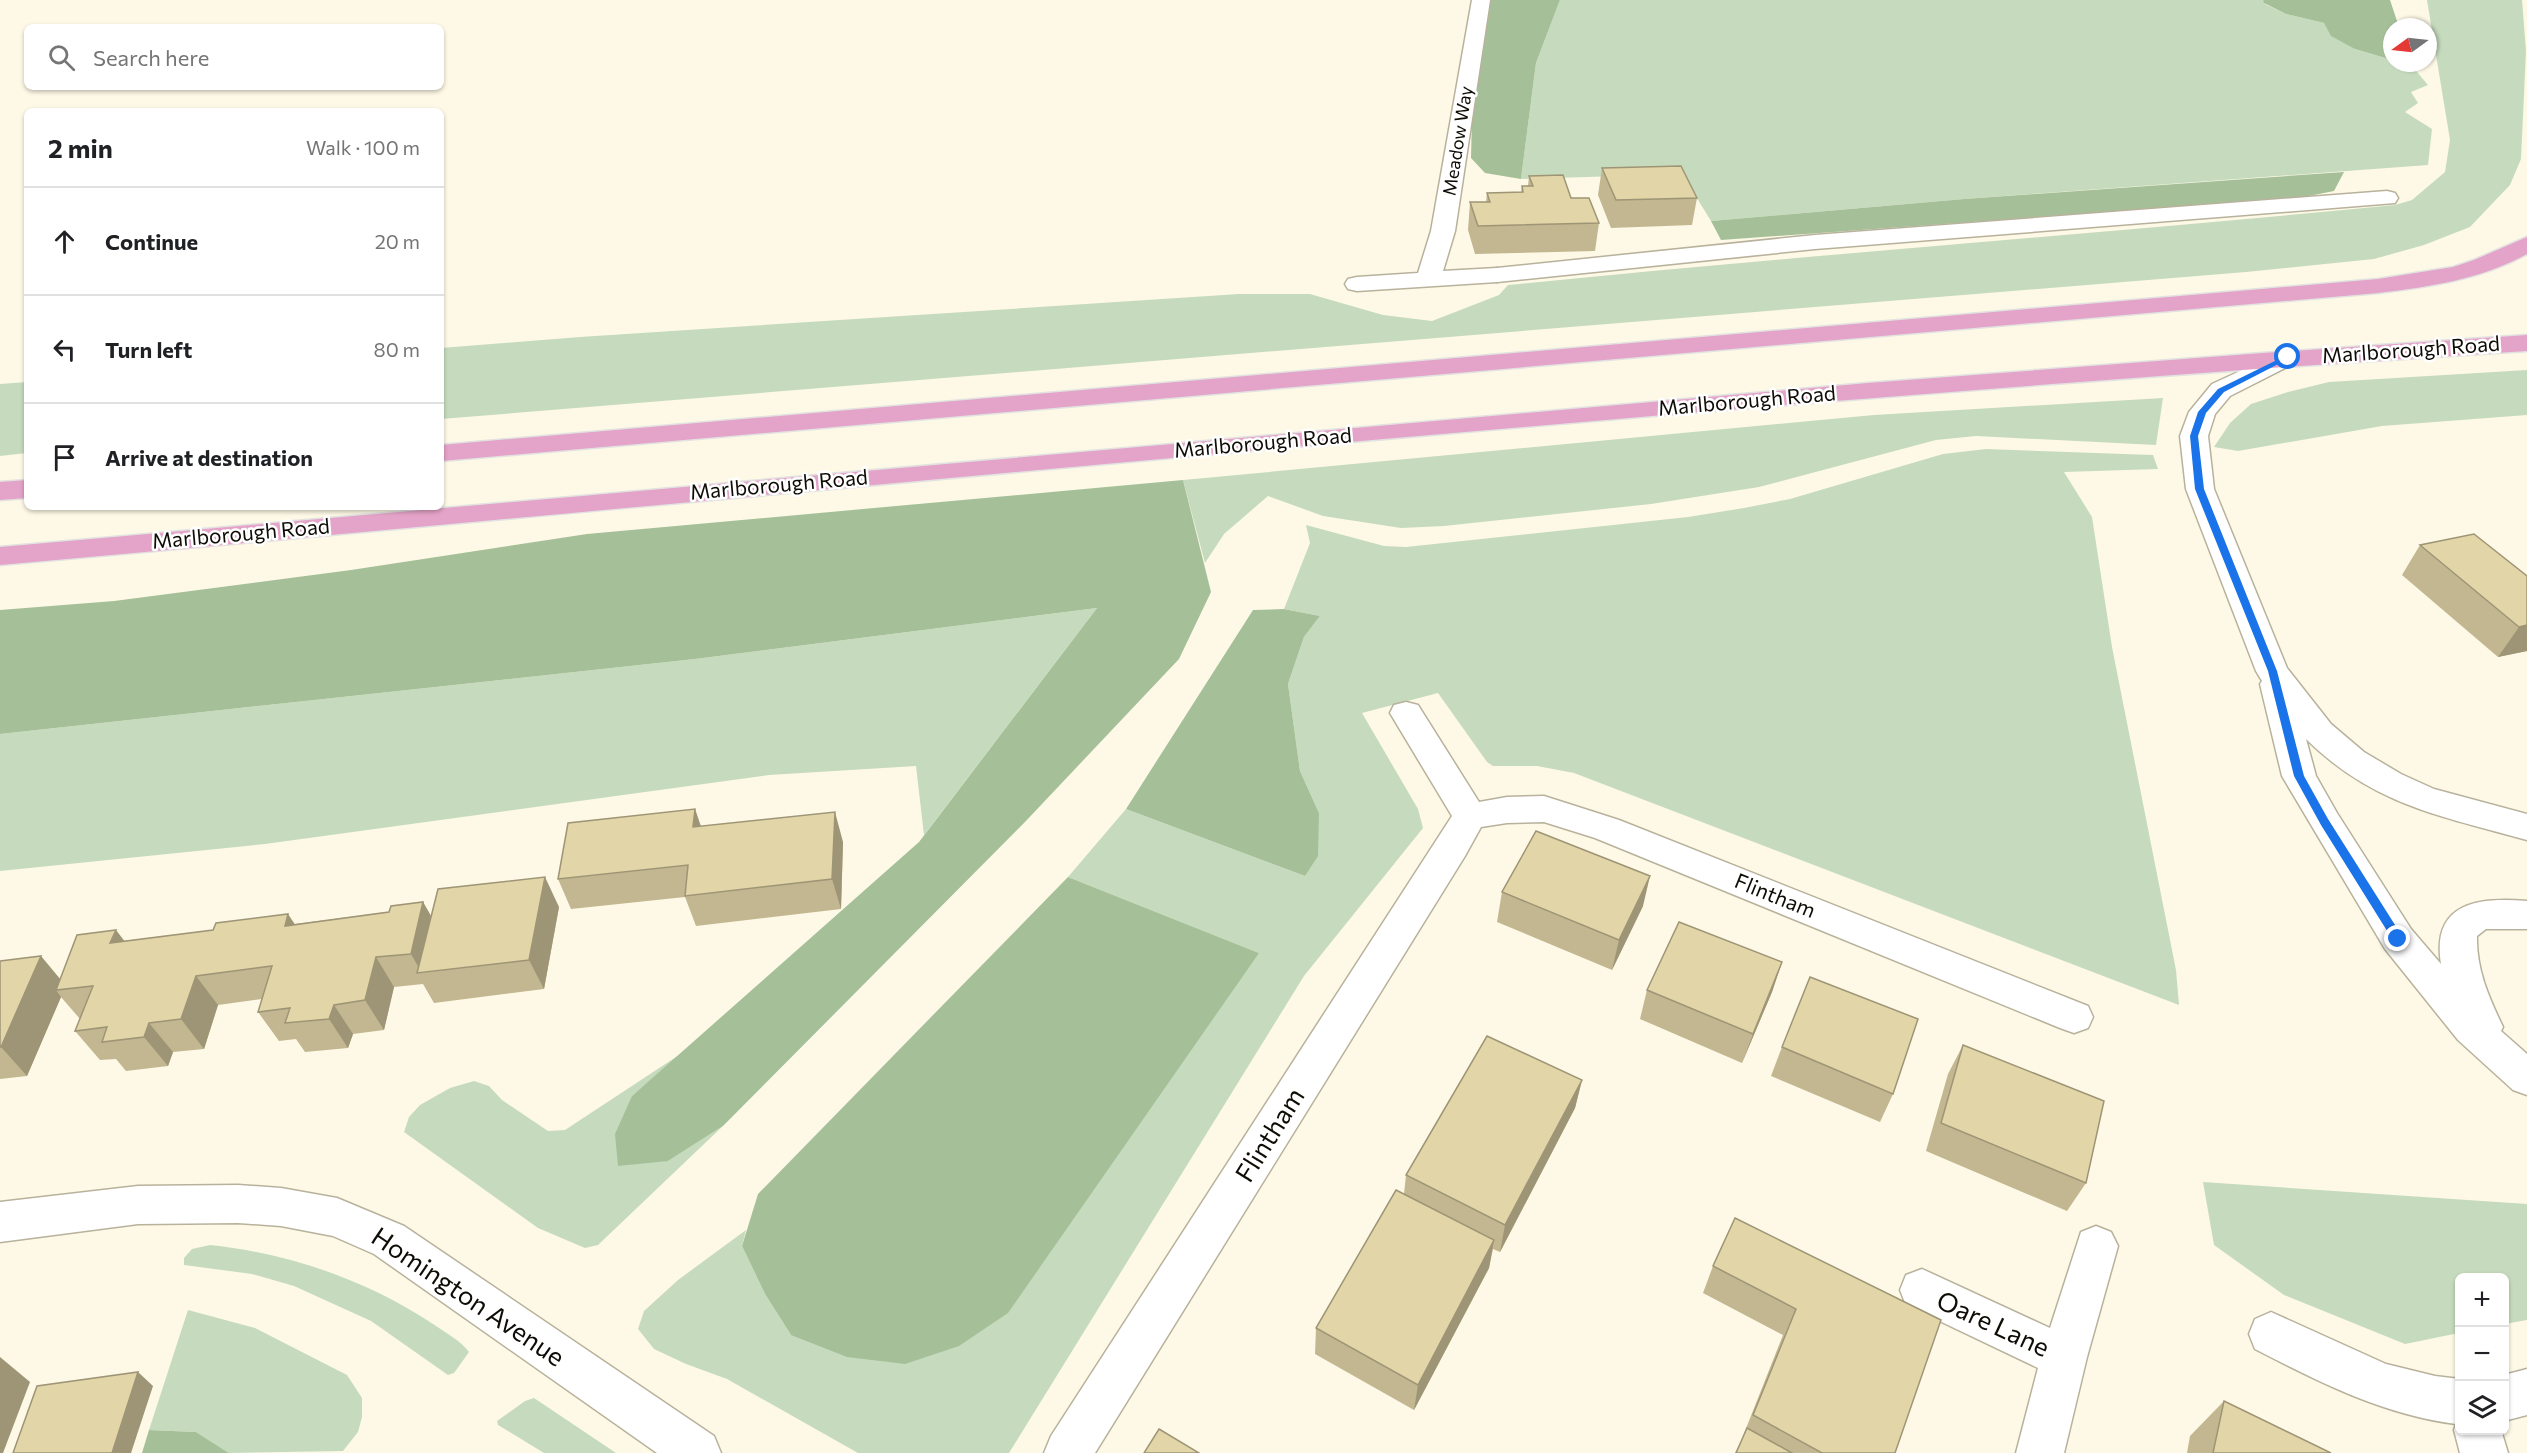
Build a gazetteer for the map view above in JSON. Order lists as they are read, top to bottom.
{
  "streets": {
    "highway": ["Marlborough Road"],
    "street": [
      "Meadow Way",
      "Flintham",
      "Homington Avenue",
      "Oare Lane"
    ]
  },
  "north": "left",
  "page": {
    "search": "Search here",
    "heading": ["2 min", "Walk · 100 m"],
    "list": [
      ["Continue", "20 m"],
      ["Turn left", "80 m"],
      "Arrive at destination"
    ],
    "map_buttons": ["+", "−"]
  }
}
